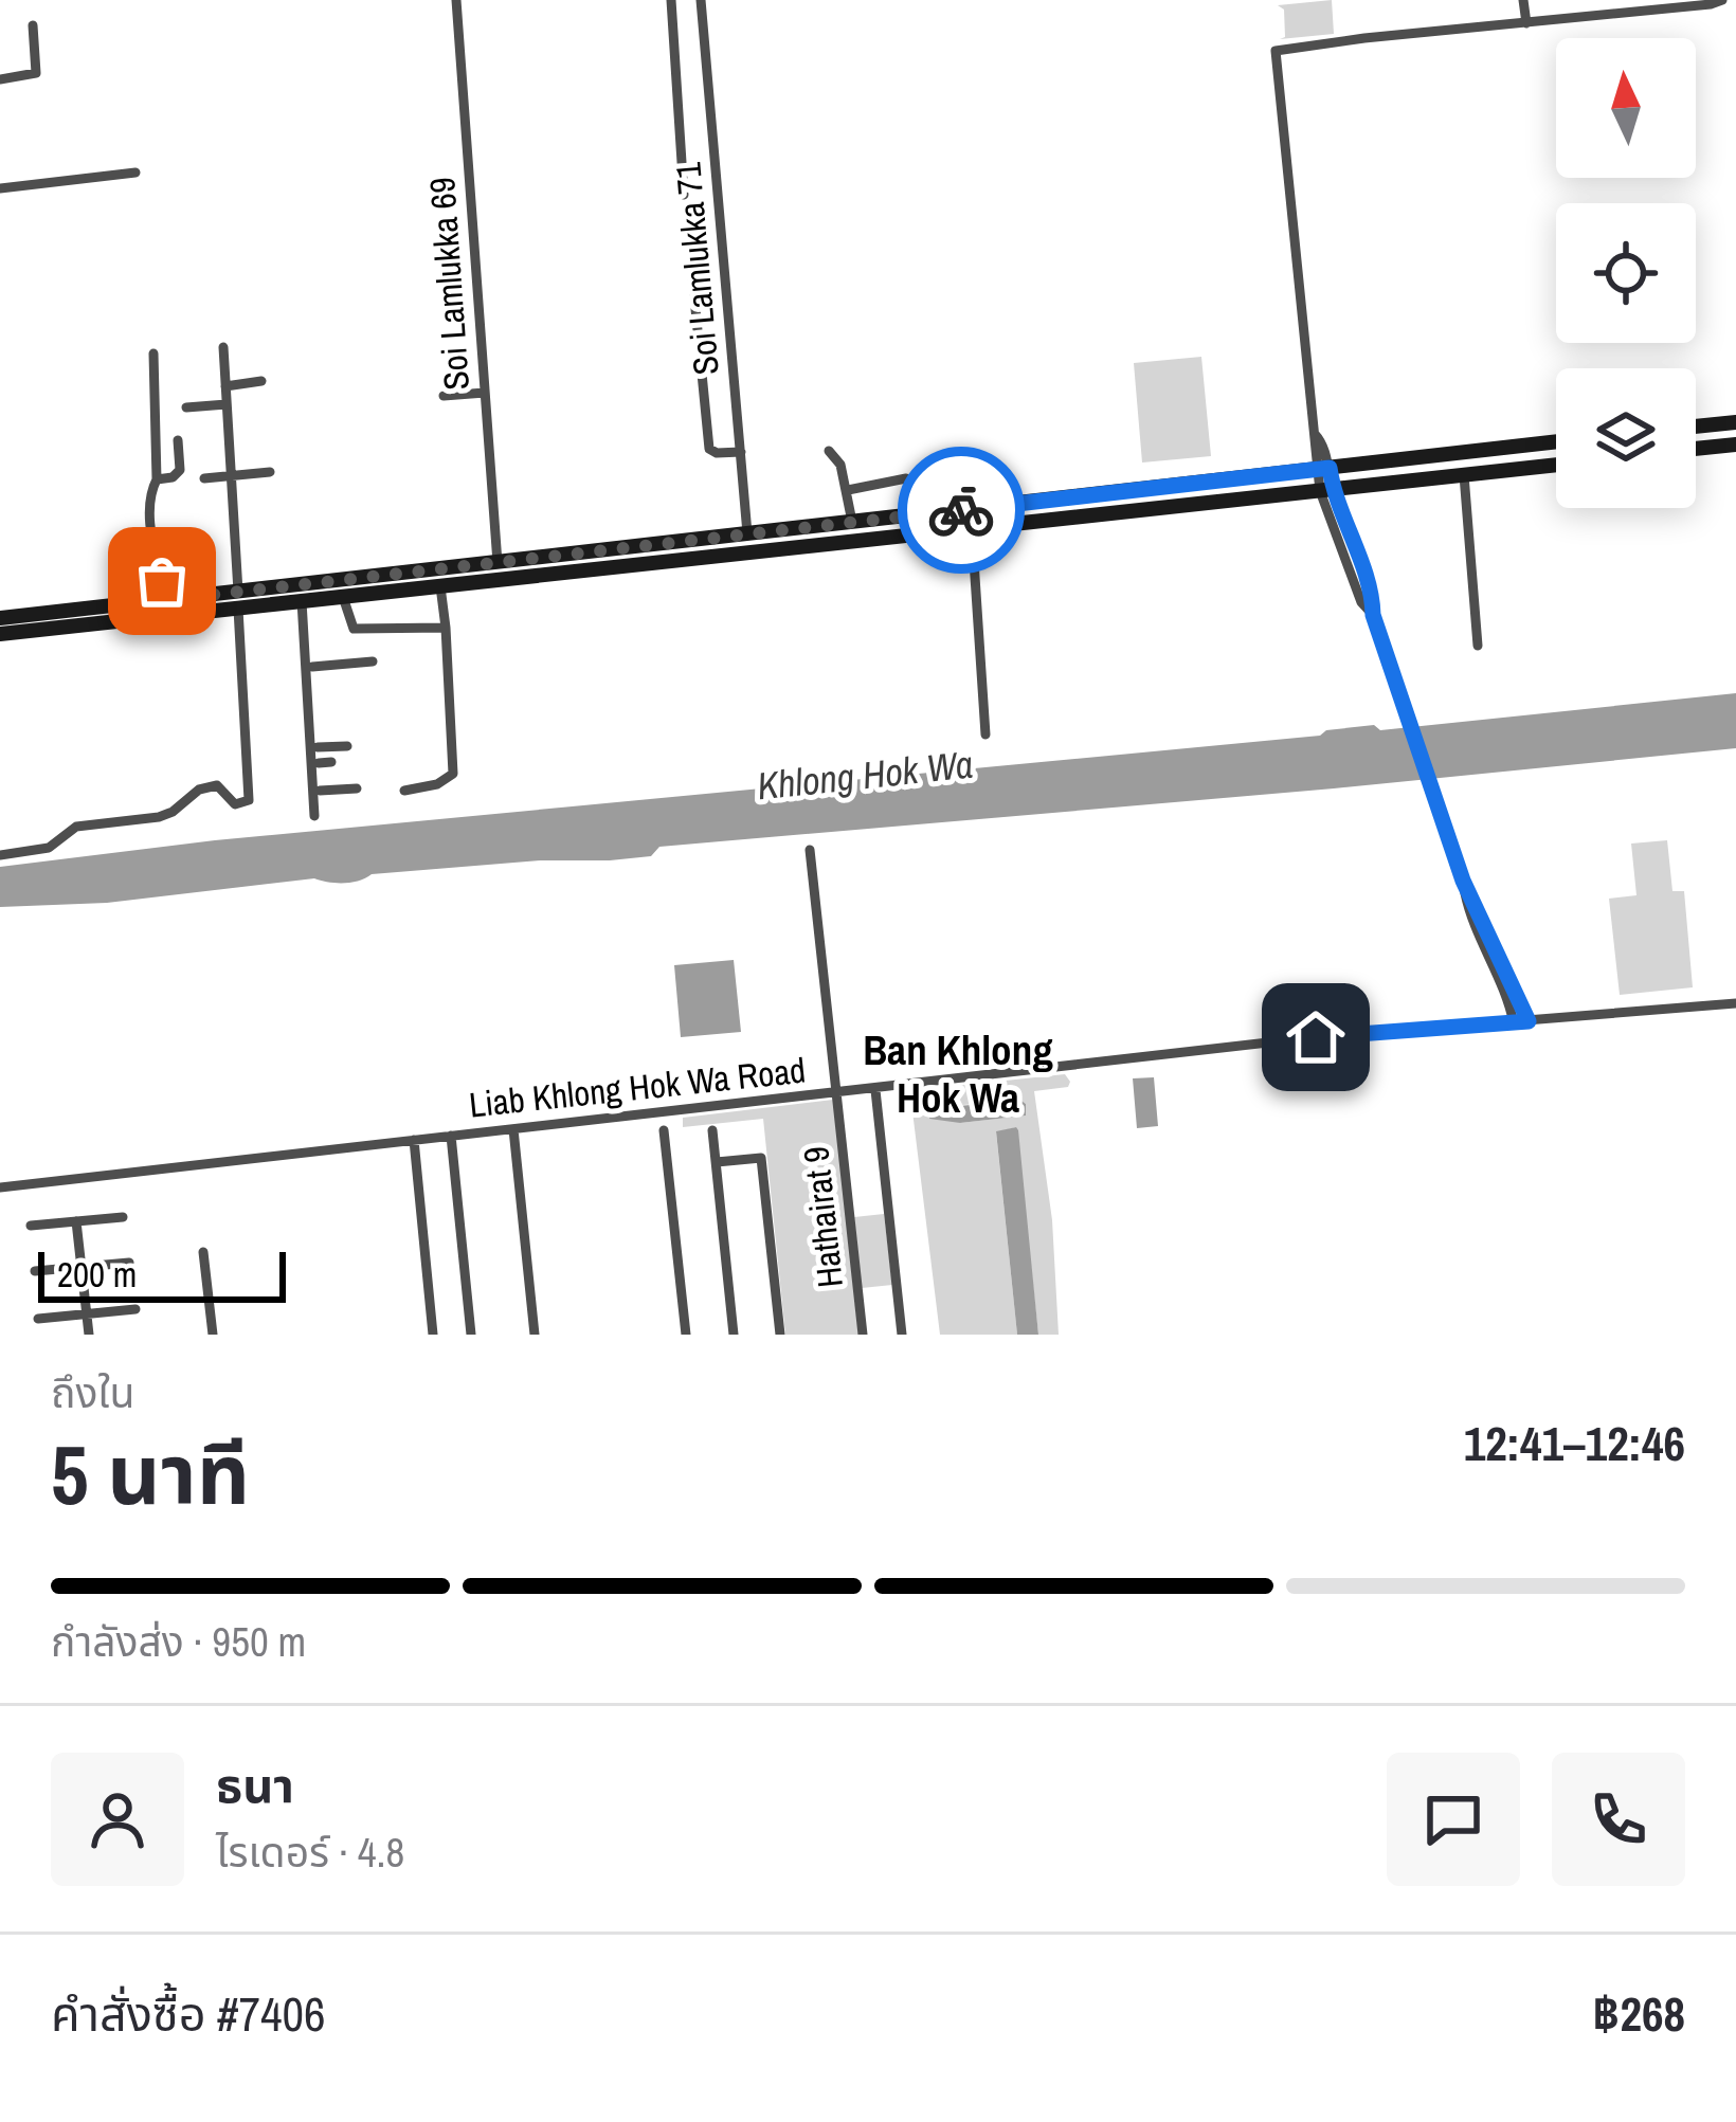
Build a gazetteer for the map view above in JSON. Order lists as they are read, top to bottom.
{
  "streets": {
    "street": [
      "Soi Lamlukka 71",
      "Soi Lamlukka 69",
      "Liab Khlong Hok Wa Road",
      "Hathairat 9"
    ]
  },
  "crossings": [
    ["Liab Khlong Hok Wa Road", "Hathairat 9"]
  ],
  "districts": ["Ban Khlong Hok Wa"],
  "water": ["Khlong Hok Wa"],
  "scale_bar": "200 m",
  "north": "top",
  "page": {
    "scale": "200 m",
    "heading": ["5 นาที", "ถึงใน", "12:41–12:46"],
    "panel": [
      "ธนา",
      "ไรเดอร์ · 4.8",
      "คำสั่งซื้อ #7406",
      "฿268"
    ],
    "bar": "กำลังส่ง · 950 m"
  }
}
